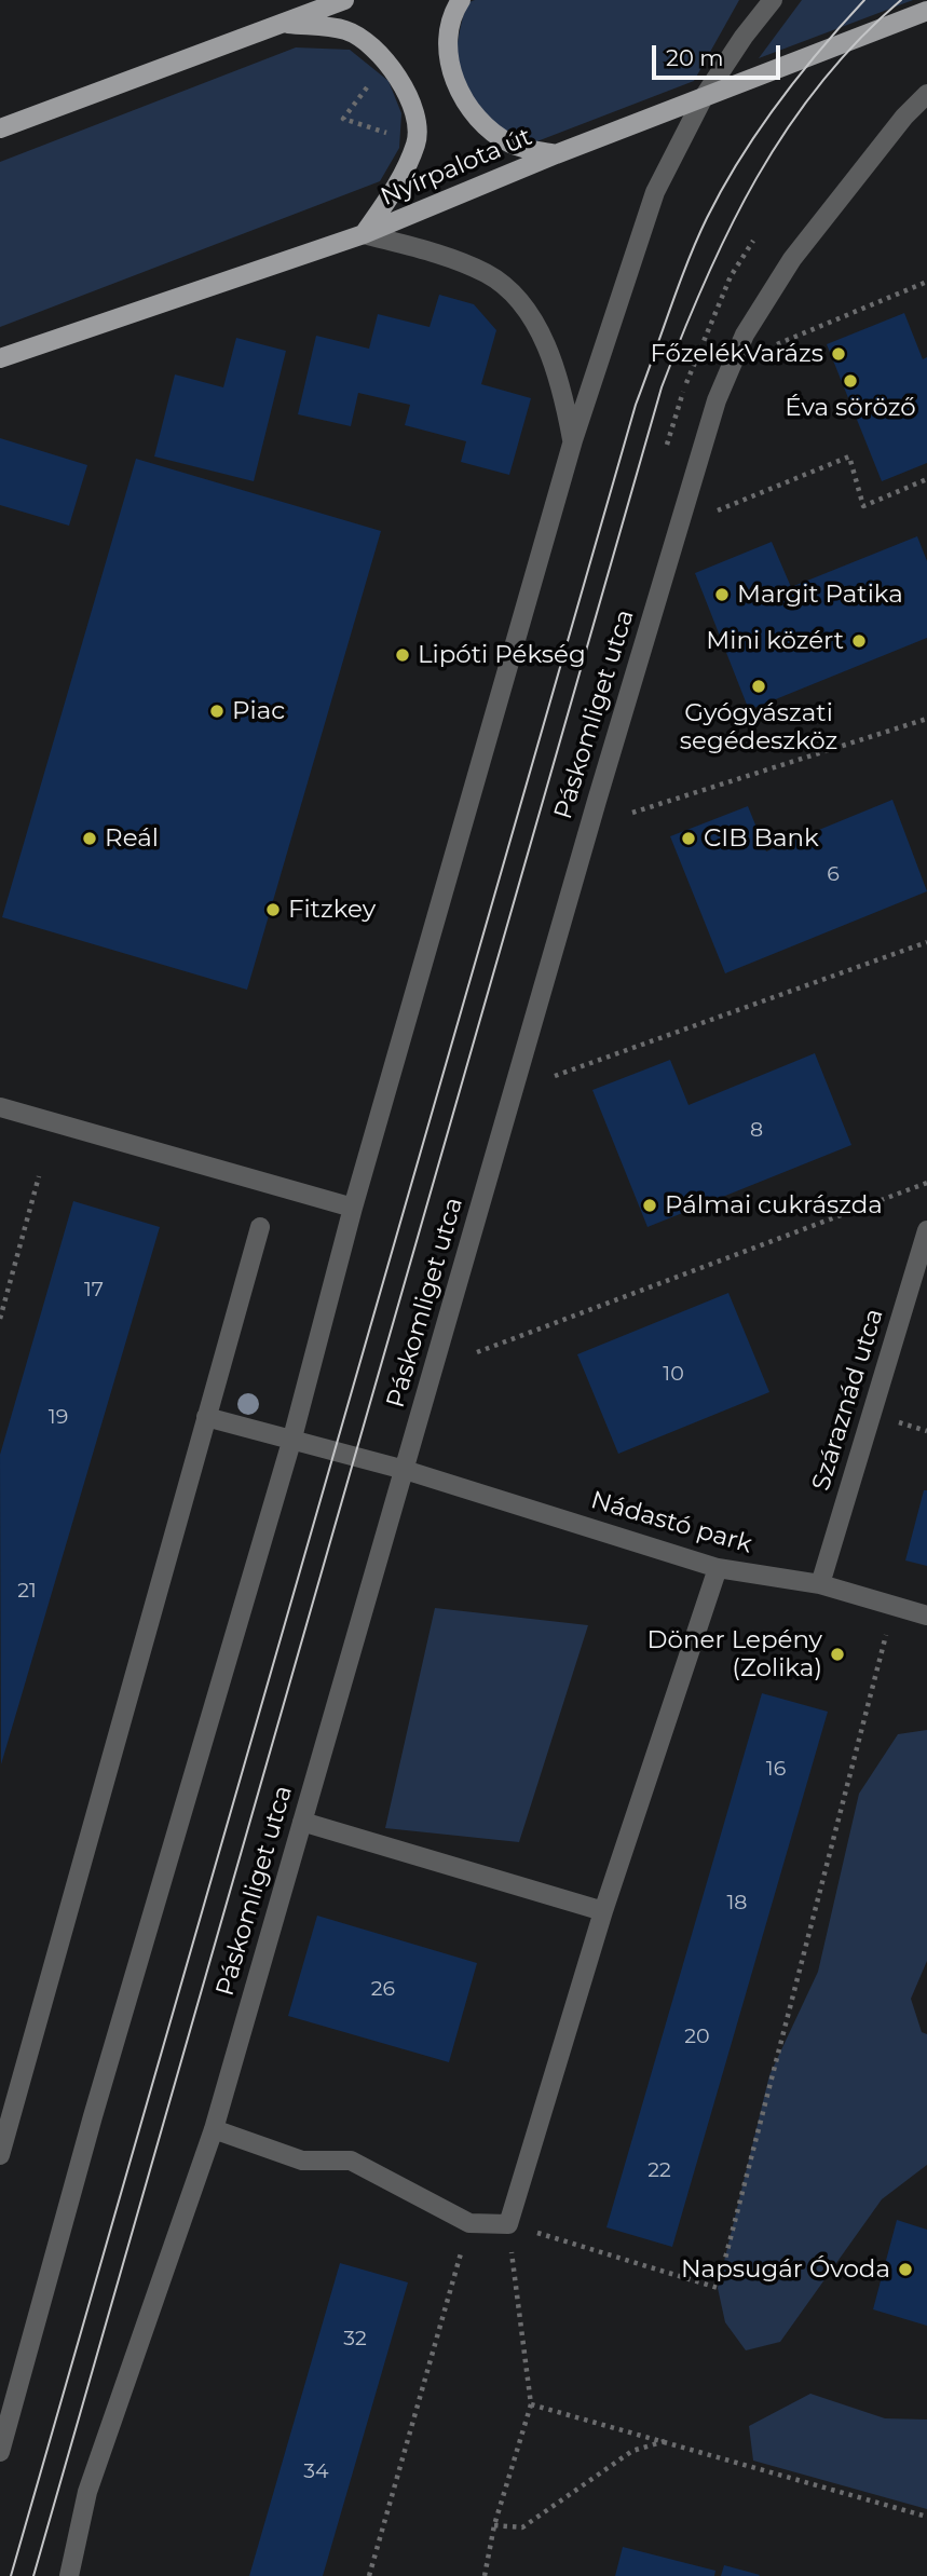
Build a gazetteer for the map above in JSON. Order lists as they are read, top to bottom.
{
  "streets": {
    "main road": ["Nyírpalota út"],
    "street": ["Páskomliget utca", "Száraznád utca", "Nádastó park"]
  },
  "crossings": [
    ["Páskomliget utca", "Nádastó park"],
    ["Száraznád utca", "Nádastó park"]
  ],
  "places": [
    "FőzelékVarázs",
    "Éva söröző",
    "Margit Patika",
    "Mini közért",
    "Lipóti Pékség",
    "Gyógyászati segédeszköz",
    "Piac",
    "Reál",
    "CIB Bank",
    "Fitzkey",
    "Pálmai cukrászda",
    "Döner Lepény (Zolika)",
    "Napsugár Óvoda"
  ],
  "house_numbers": [
    "6",
    "8",
    "17",
    "10",
    "19",
    "21",
    "16",
    "18",
    "26",
    "20",
    "22",
    "32",
    "34"
  ],
  "scale_bar": "20 m"
}
